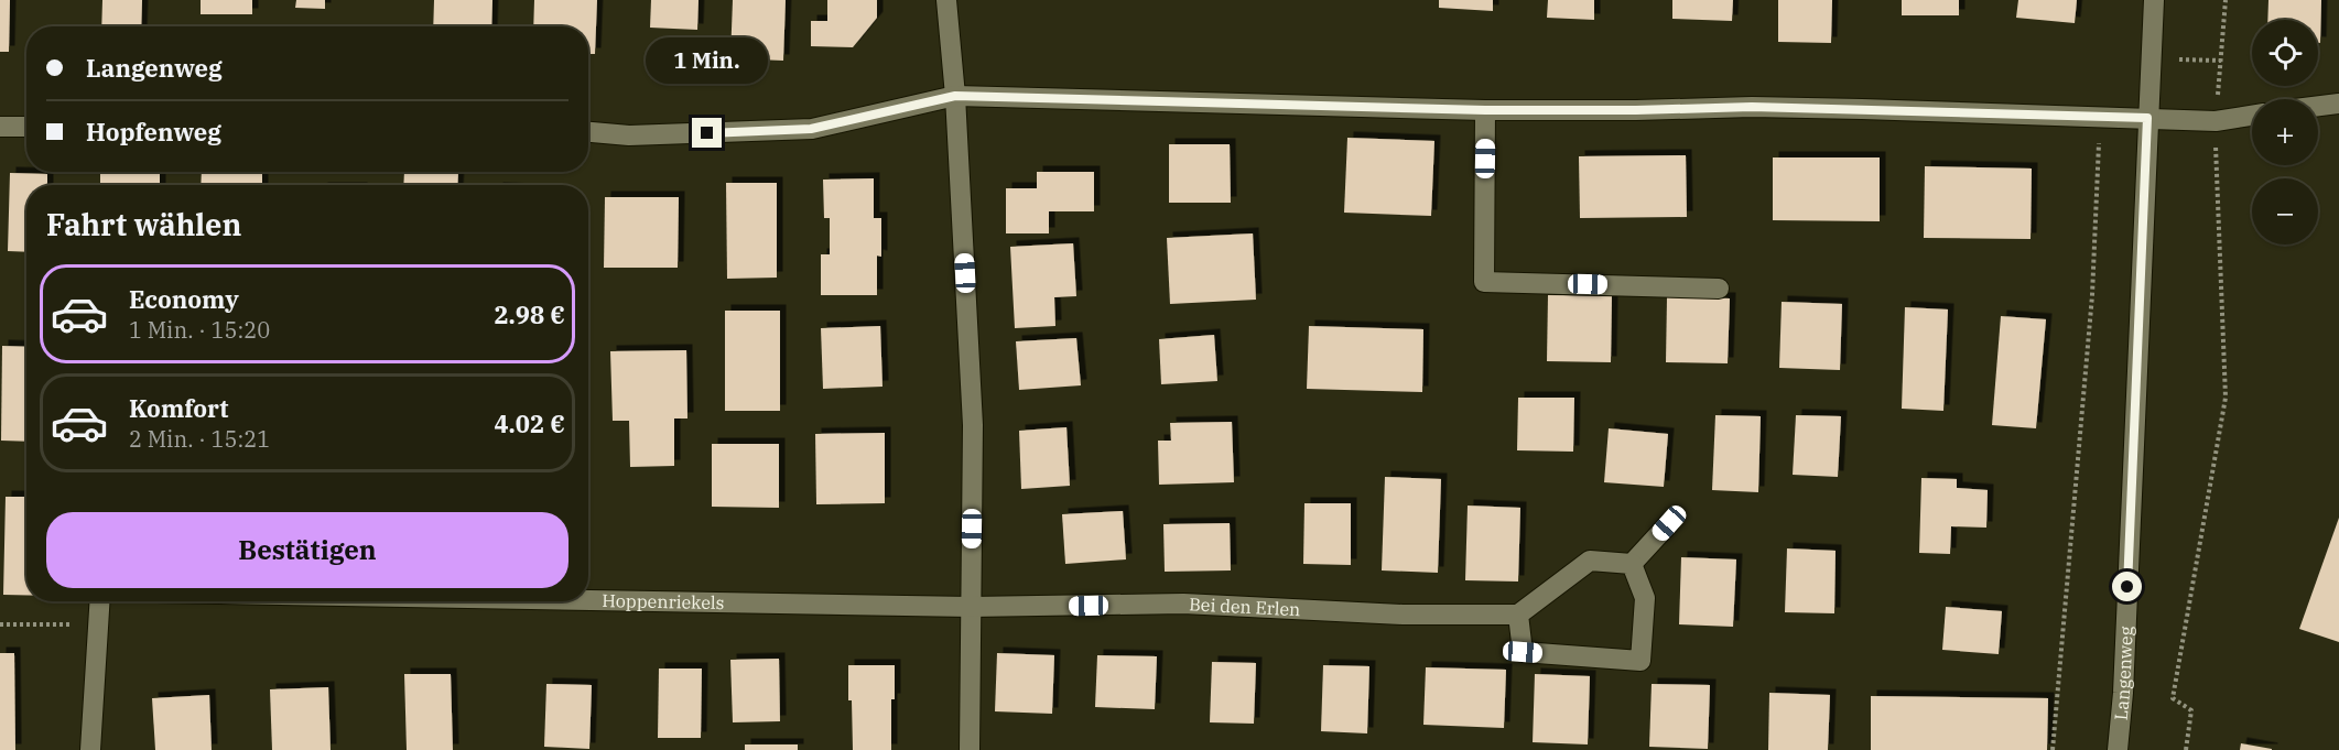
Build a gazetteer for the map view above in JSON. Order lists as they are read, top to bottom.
{
  "streets": {
    "street": ["Hoppenriekels", "Bei den Erlen", "Langenweg"]
  },
  "crossings": [
    ["Hoppenriekels", "Bei den Erlen"]
  ],
  "page": {
    "map_buttons": ["+", "−"],
    "banner": ["Langenweg", "Hopfenweg"],
    "bubble": "1 Min.",
    "heading": "Fahrt wählen",
    "list": [
      {
        "name": "Economy",
        "note": "1 Min. · 15:20",
        "value": "2.98 €"
      },
      {
        "name": "Komfort",
        "note": "2 Min. · 15:21",
        "value": "4.02 €"
      }
    ],
    "buttons": "Bestätigen"
  }
}
